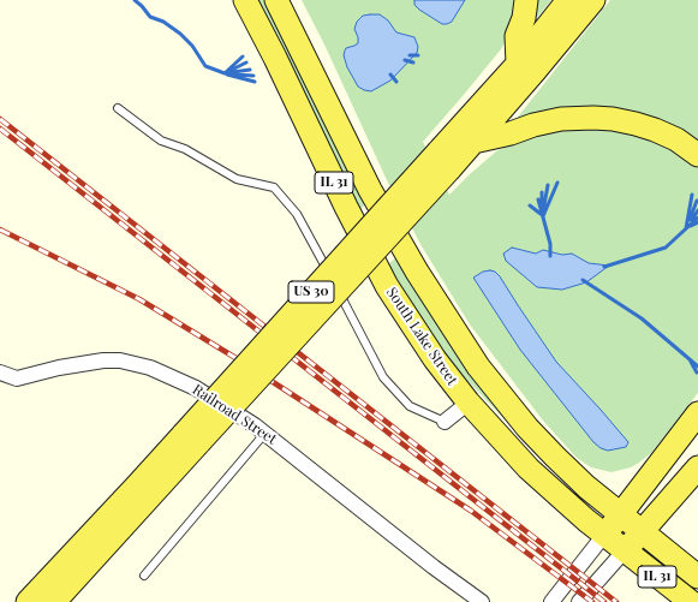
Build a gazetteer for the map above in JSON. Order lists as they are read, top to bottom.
{
  "streets": {
    "main road": ["IL 31", "US 30", "South Lake Street"],
    "street": ["Railroad Street"]
  }
}
